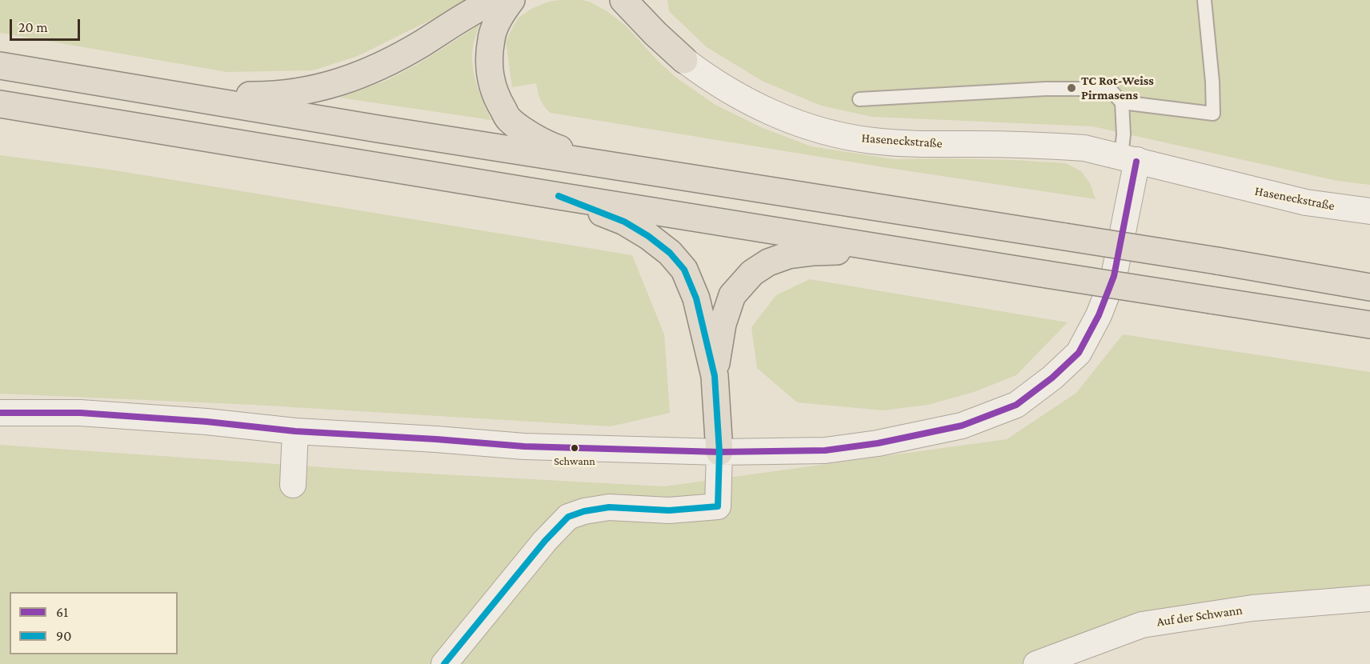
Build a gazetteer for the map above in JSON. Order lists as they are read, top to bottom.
{
  "streets": {
    "street": ["Haseneckstraße", "Auf der Schwann"]
  },
  "places": ["TC Rot-Weiss Pirmasens", "Schwann"],
  "lines": ["transit line 61", "transit line 90"],
  "legend": ["61", "90"],
  "scale_bar": "20 m"
}
